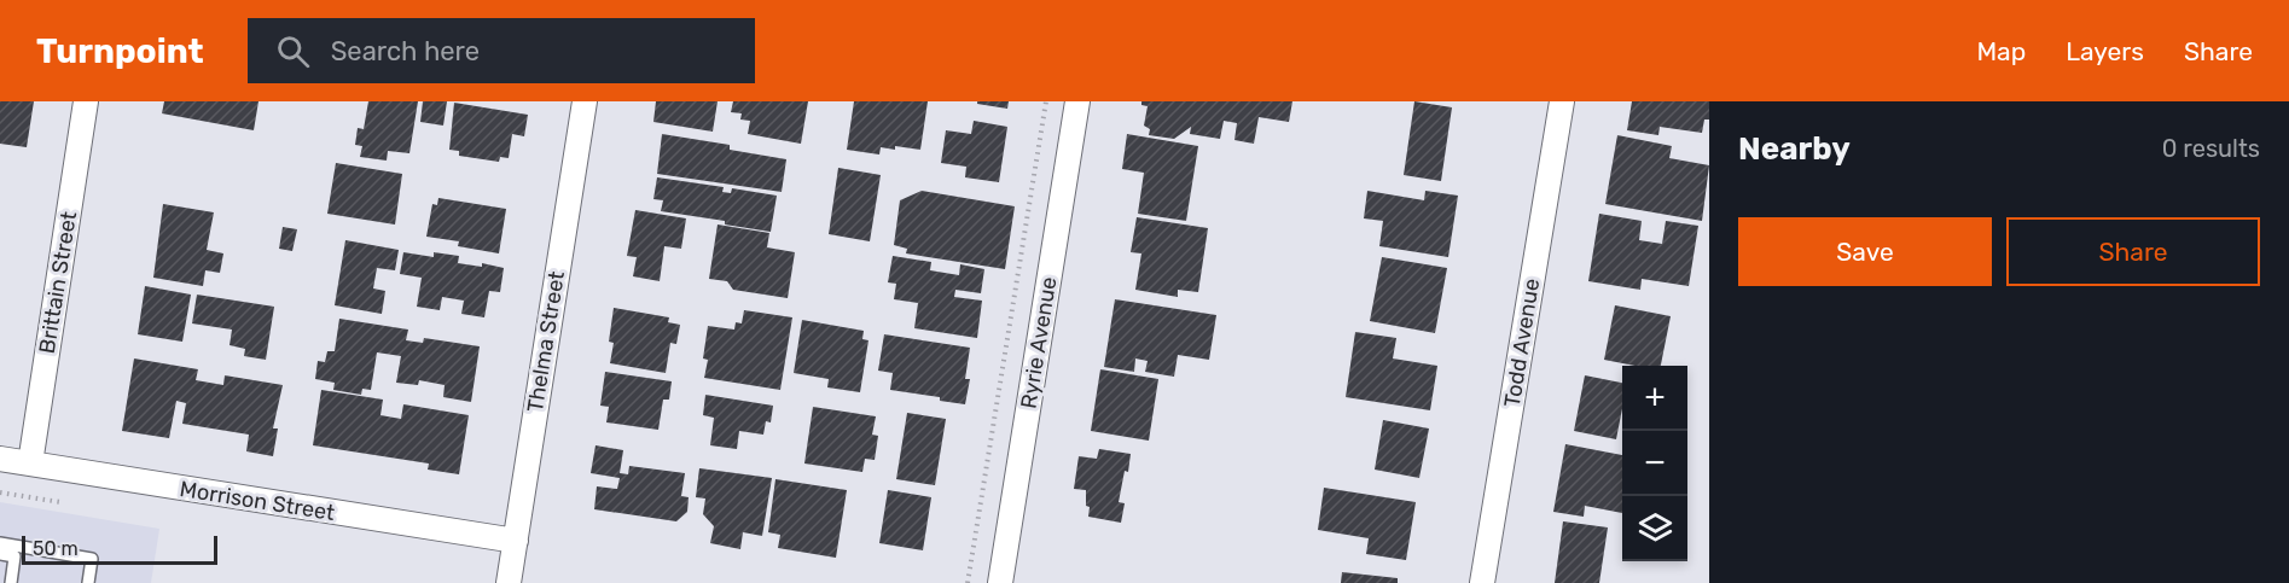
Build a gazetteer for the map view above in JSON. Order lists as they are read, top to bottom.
{
  "streets": {
    "street": [
      "Brittain Street",
      "Thelma Street",
      "Ryrie Avenue",
      "Todd Avenue",
      "Morrison Street"
    ]
  },
  "crossings": [
    ["Brittain Street", "Morrison Street"],
    ["Thelma Street", "Morrison Street"]
  ],
  "scale_bar": "50 m",
  "page": {
    "header": "Turnpoint",
    "search": "Search here",
    "nav": ["Map", "Layers", "Share"],
    "heading": ["Nearby", "0 results"],
    "buttons": ["Save", "Share"],
    "map_buttons": ["+", "−"],
    "scale": "50 m"
  }
}
